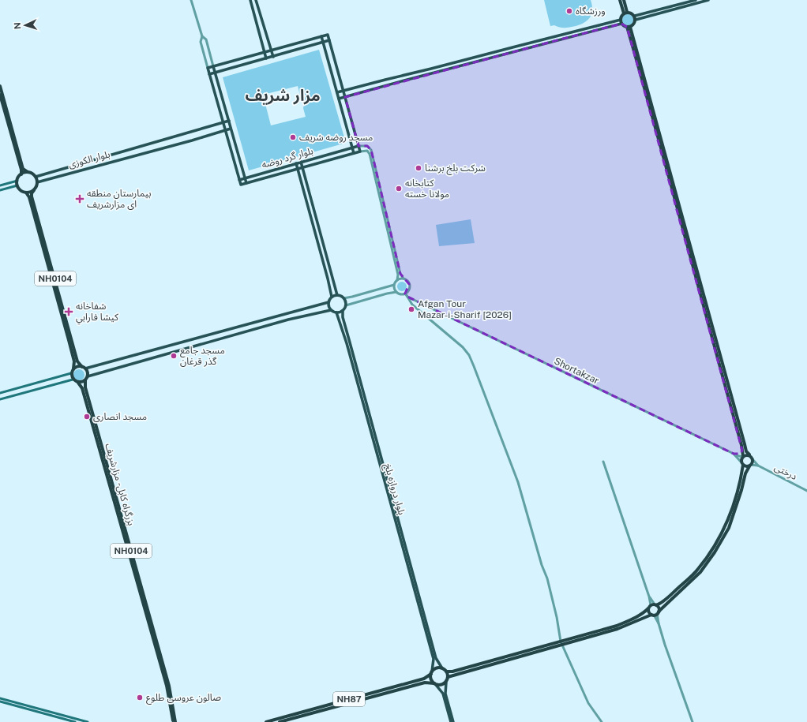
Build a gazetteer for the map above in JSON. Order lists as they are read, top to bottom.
{
  "streets": {
    "highway": ["NH0104", "بزرگراه کابل - مزارشریف", "NH87"],
    "main road": ["بلوار گرد روضه", "بلوار الکوزی", "بلوار دروازه بلخ"],
    "street": ["Shortakzar", "درختی"]
  },
  "crossings": [
    ["بلوار الکوزی", "NH0104"],
    ["NH0104", "بزرگراه کابل - مزارشریف"],
    ["بلوار دروازه بلخ", "NH87"]
  ],
  "districts": ["مزار شريف"],
  "places": {
    "other": [
      "ورزشگاه",
      "مسجد روضه شریف",
      "شرکت بلخ برشنا",
      "کتابخانه مولانا خسته",
      "Afgan Tour Mazar-i-Sharif [2026]",
      "مسجد جامع گذر قرغان",
      "مسجد انصاری",
      "صالون عروسی طلوع"
    ],
    "health": ["بیمارستان منطقه ای مزارشریف", "شفاخانه كيشا فارابي"]
  },
  "north": "left"
}
